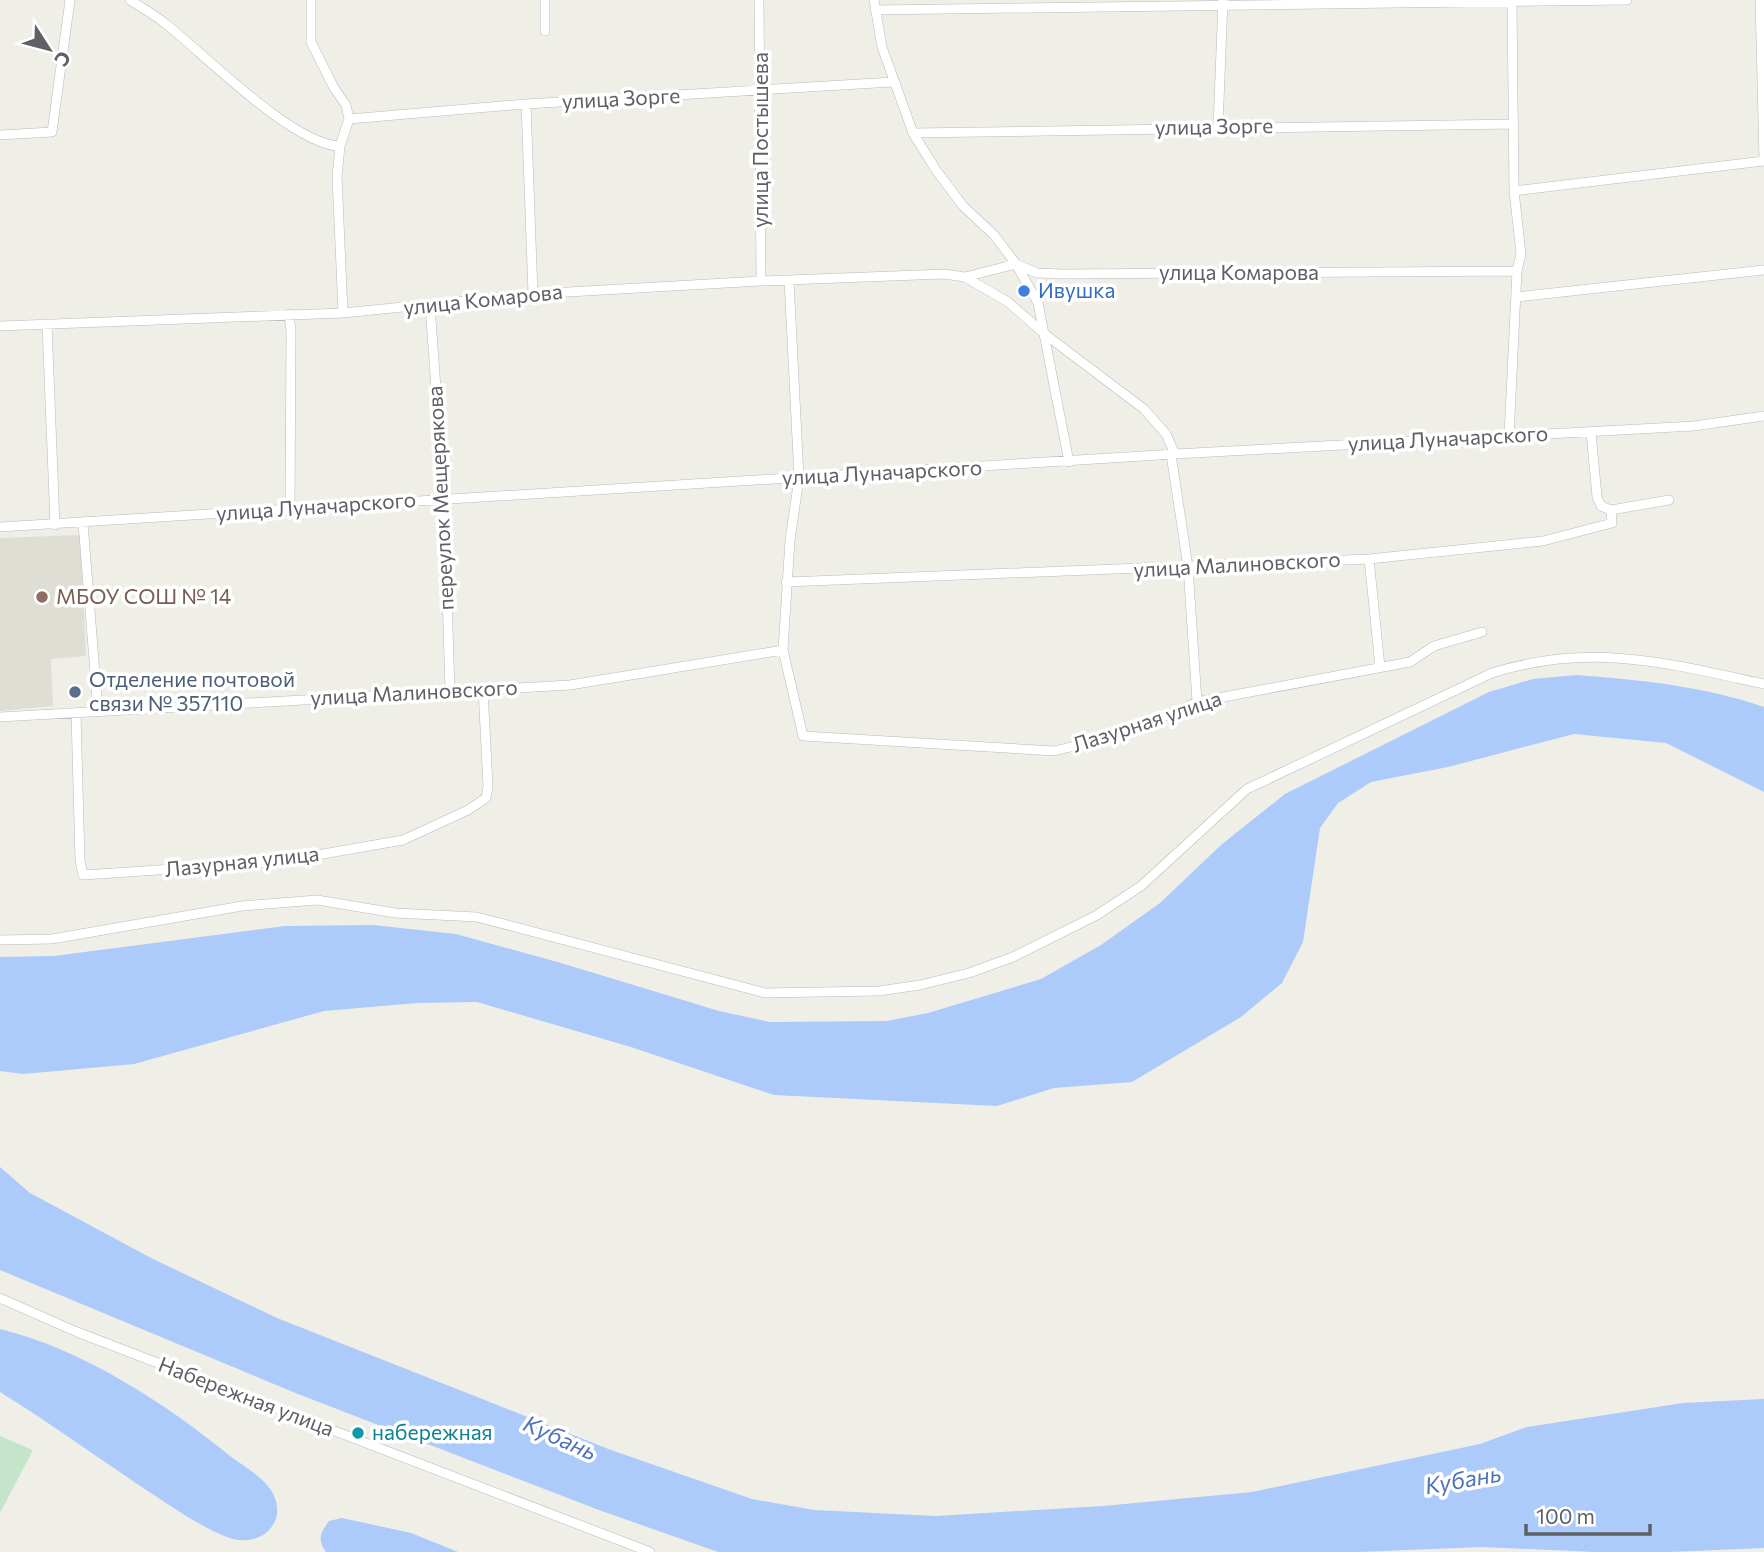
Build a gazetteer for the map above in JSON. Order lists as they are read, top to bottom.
{
  "streets": {
    "street": [
      "улица Зорге",
      "улица Постышева",
      "улица Комарова",
      "улица Луначарского",
      "переулок Мещерякова",
      "улица Малиновского",
      "Лазурная улица",
      "Набережная улица"
    ]
  },
  "crossings": [
    ["улица Зорге", "улица Постышева"],
    ["улица Постышева", "улица Комарова"],
    ["улица Комарова", "улица Луначарского"],
    ["улица Комарова", "переулок Мещерякова"],
    ["улица Луначарского", "переулок Мещерякова"],
    ["переулок Мещерякова", "улица Малиновского"],
    ["улица Малиновского", "Лазурная улица"]
  ],
  "water": ["Кубань"],
  "places": [
    "Ивушка",
    "МБОУ СОШ № 14",
    "Отделение почтовой связи № 357110",
    "набережная"
  ],
  "scale_bar": "100 m",
  "north": "bottom right"
}
